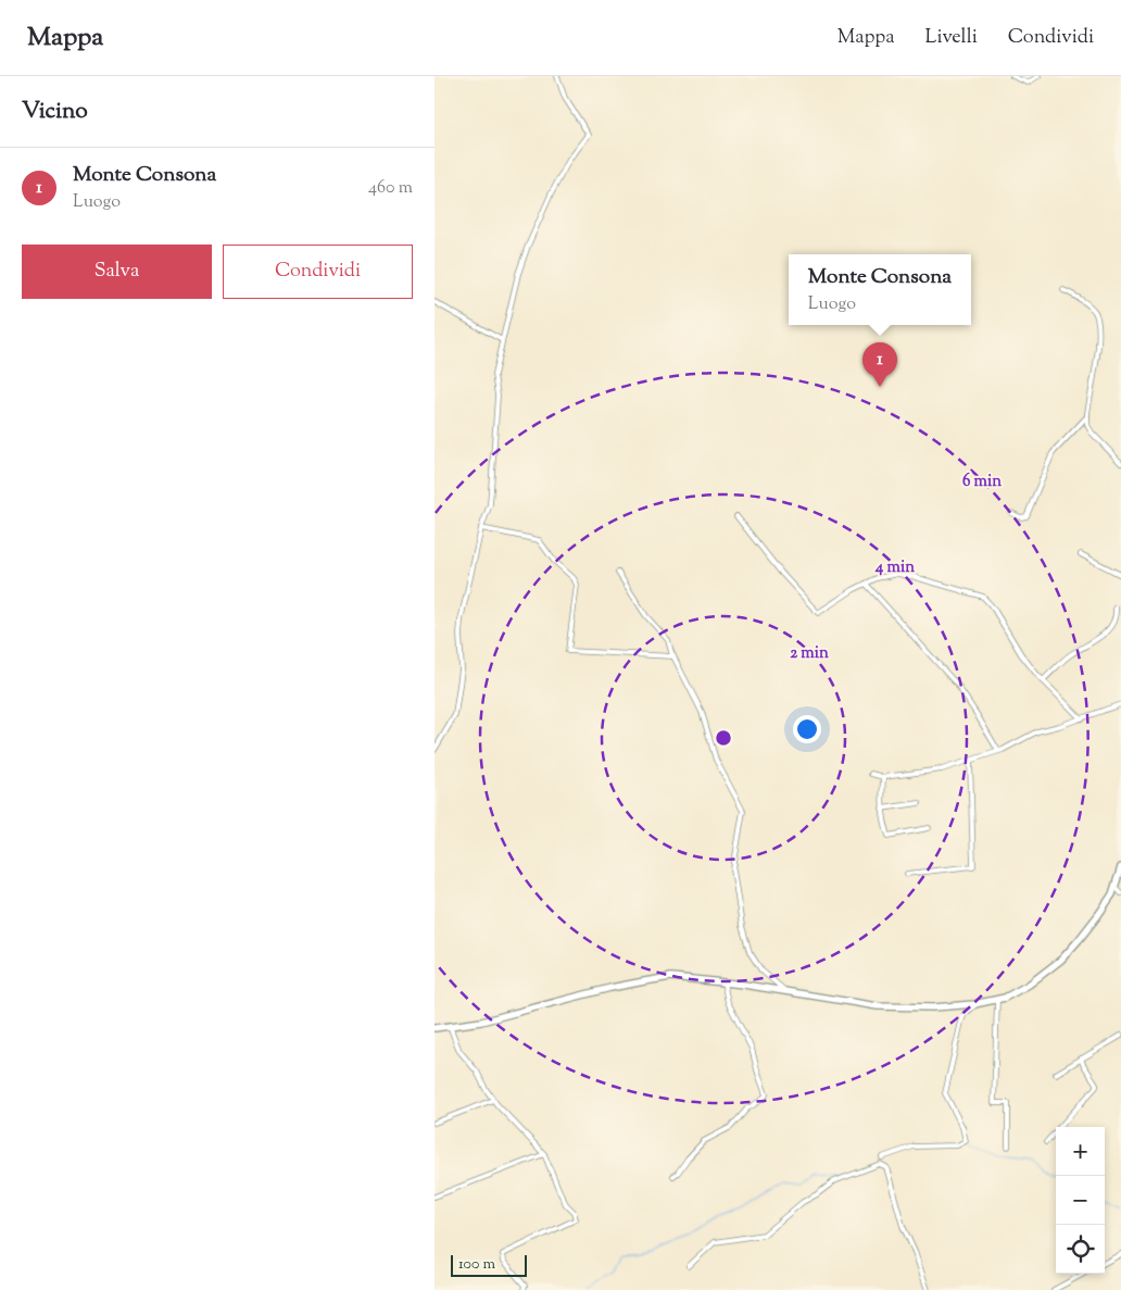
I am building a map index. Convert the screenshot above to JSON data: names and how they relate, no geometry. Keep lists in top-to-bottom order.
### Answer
{
  "scale_bar": "100 m",
  "page": {
    "header": "Mappa",
    "nav": ["Mappa", "Livelli", "Condividi"],
    "heading": "Vicino",
    "list": [
      {
        "mark": "1",
        "name": "Monte Consona",
        "note": "Luogo",
        "value": "460 m"
      }
    ],
    "buttons": ["Salva", "Condividi"],
    "popup": ["Monte Consona", "Luogo"],
    "pins": "1",
    "map_buttons": ["+", "−"],
    "scale": "100 m"
  },
  "rings": ["6 min", "4 min", "2 min"]
}
